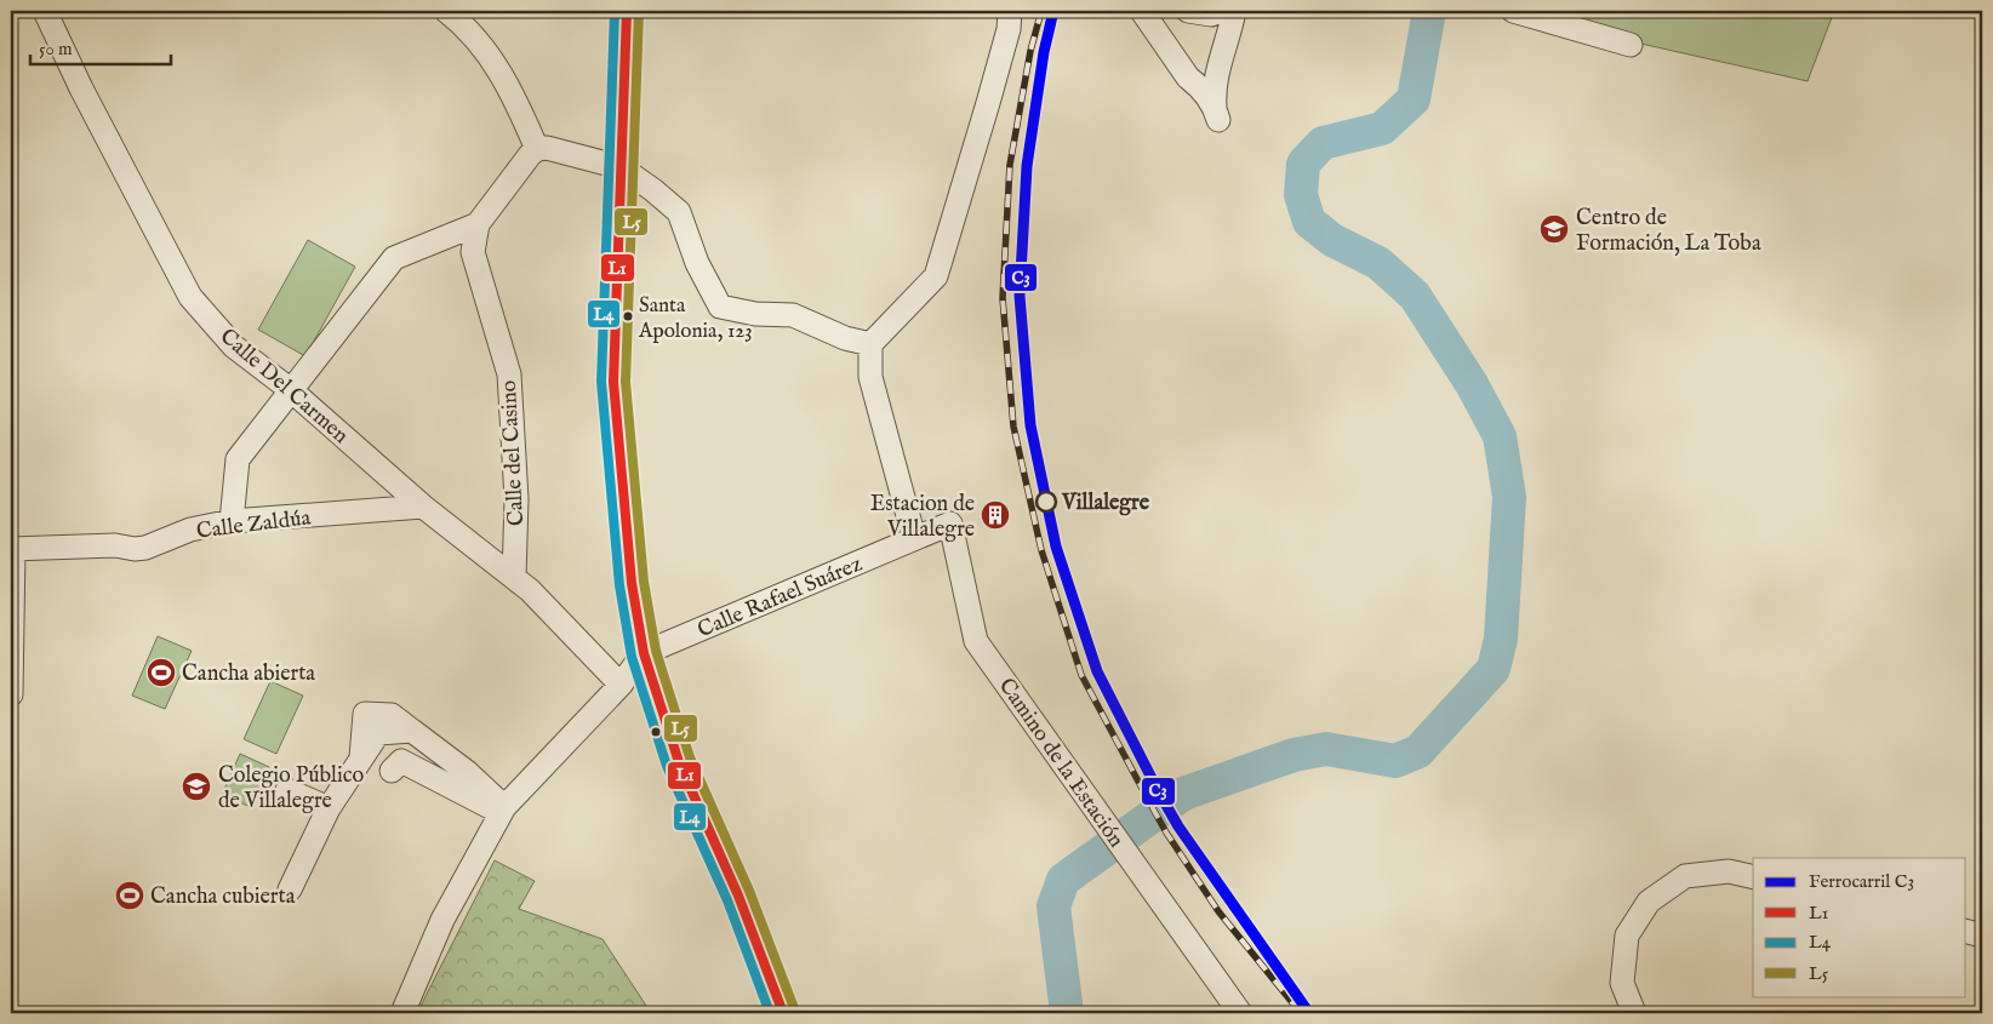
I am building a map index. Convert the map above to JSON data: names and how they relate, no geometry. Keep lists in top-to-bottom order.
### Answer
{
  "streets": {
    "street": [
      "Calle Del Carmen",
      "Calle del Casino",
      "Calle Zaldúa",
      "Calle Rafael Suárez",
      "Camino de la Estación"
    ]
  },
  "crossings": [
    ["Calle Del Carmen", "Calle del Casino"],
    ["Calle Del Carmen", "Calle Zaldúa"],
    ["Calle Rafael Suárez", "Camino de la Estación"]
  ],
  "places": {
    "school or university": ["Centro de Formación, La Toba", "Colegio Público de Villalegre"],
    "other": ["Santa Apolonia, 123", "Villalegre"],
    "building": ["Estacion de Villalegre"],
    "sports": ["Cancha abierta", "Cancha cubierta"]
  },
  "lines": [
    "rail line C3",
    "transit line L1",
    "transit line L4",
    "transit line L5"
  ],
  "legend": [
    "Ferrocarril C3",
    "L1",
    "L4",
    "L5"
  ],
  "scale_bar": "50 m"
}
